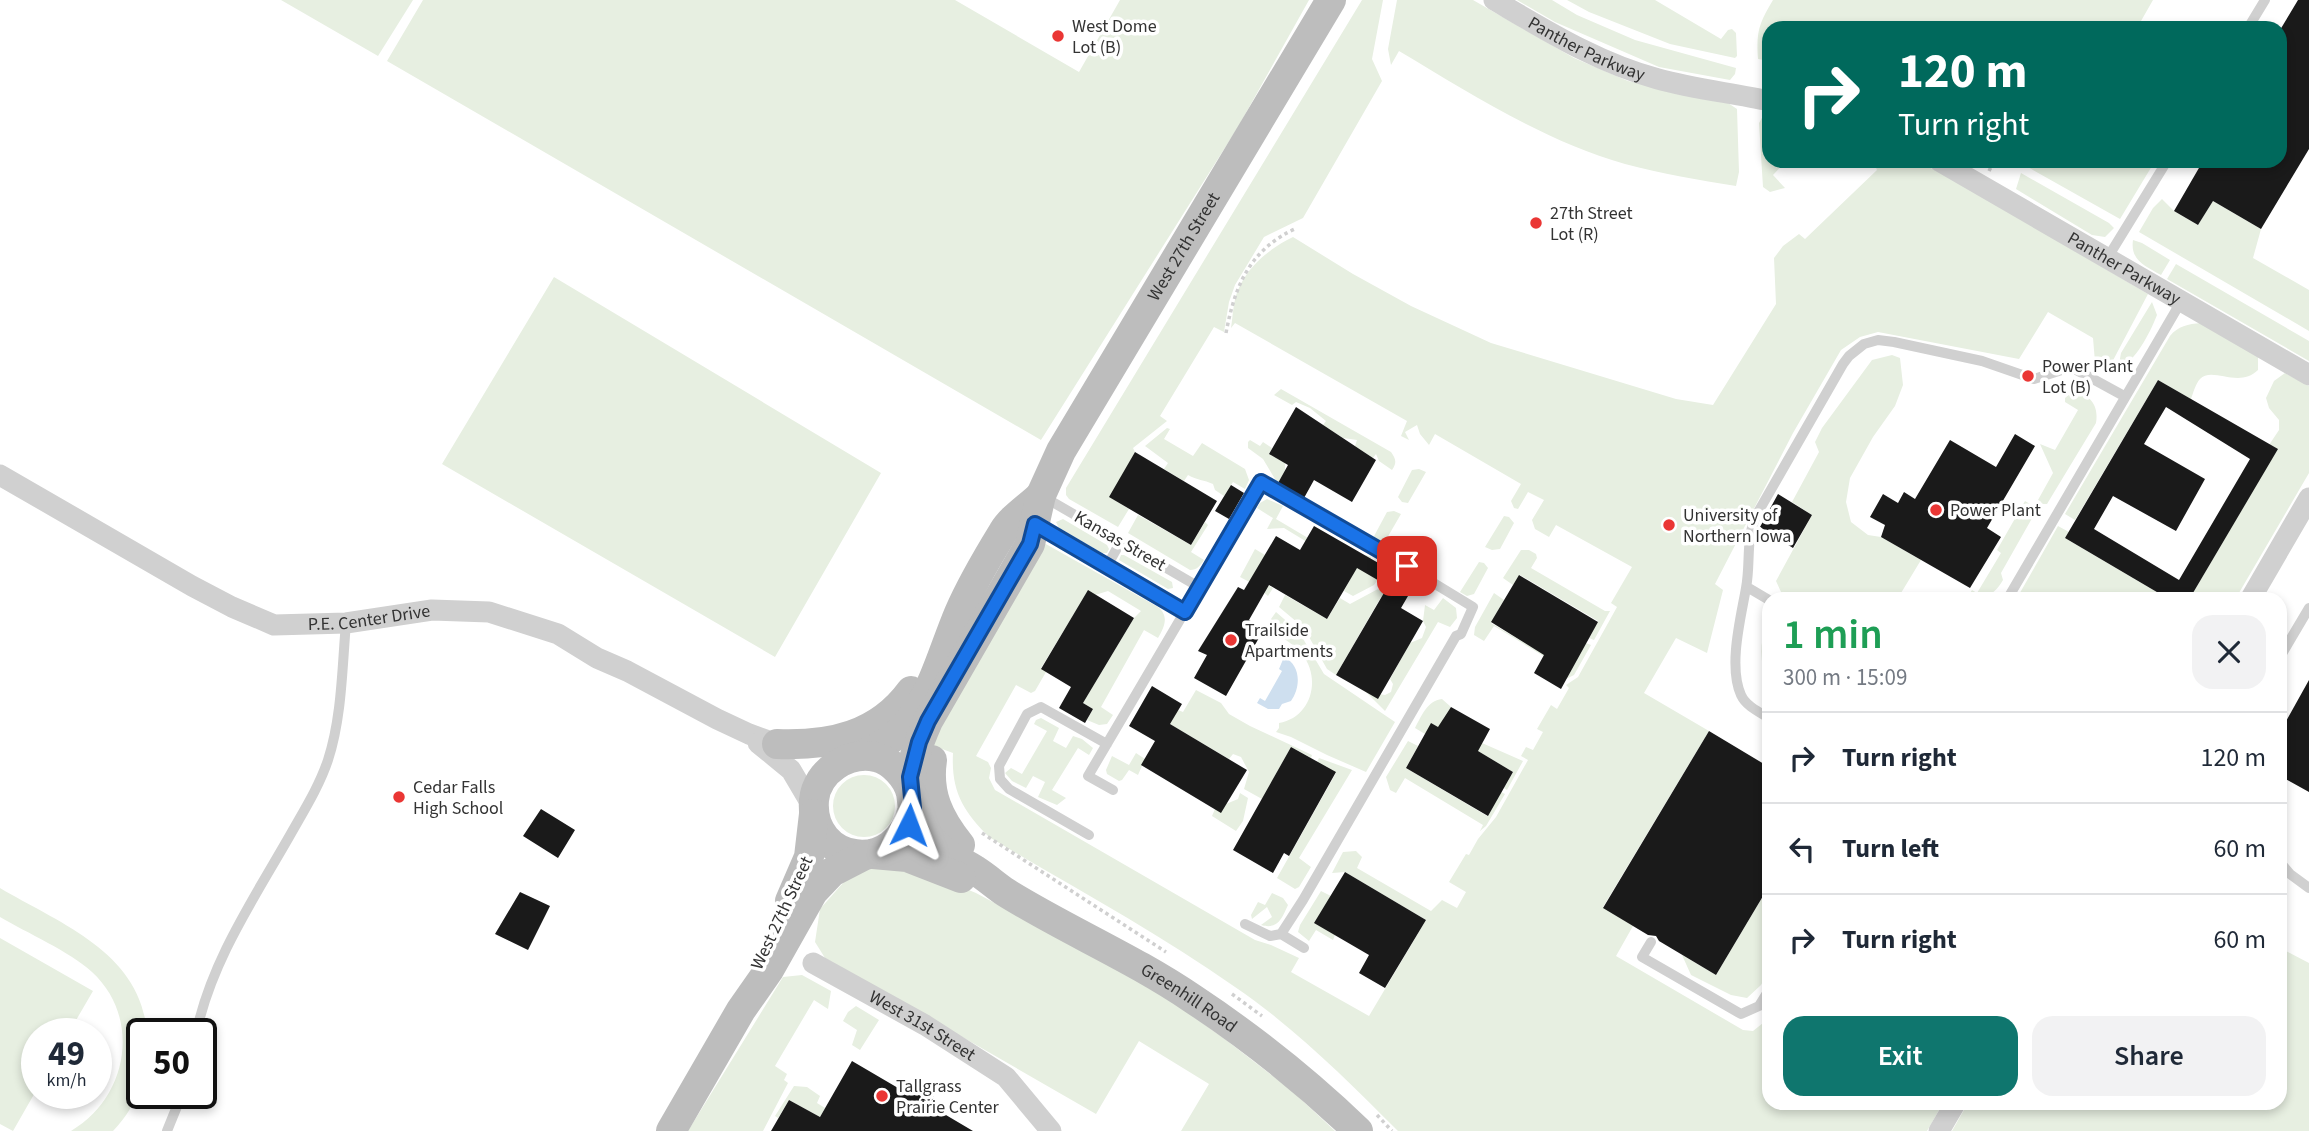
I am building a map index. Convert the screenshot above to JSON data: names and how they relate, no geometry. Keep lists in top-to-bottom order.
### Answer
{
  "streets": {
    "main road": ["West 27th Street", "Greenhill Road"],
    "street": ["Panther Parkway", "P.E. Center Drive", "West 31st Street"],
    "lane": ["Kansas Street"]
  },
  "crossings": [
    ["West 27th Street", "Kansas Street"],
    ["West 27th Street", "P.E. Center Drive"],
    ["West 27th Street", "Greenhill Road"],
    ["P.E. Center Drive", "Greenhill Road"]
  ],
  "places": [
    "West Dome Lot (B)",
    "27th Street Lot (R)",
    "Power Plant Lot (B)",
    "Power Plant",
    "University of Northern Iowa",
    "Trailside Apartments",
    "Cedar Falls High School",
    "Tallgrass Prairie Center"
  ],
  "page": {
    "turn": ["120 m", "Turn right"],
    "heading": ["1 min", "300 m · 15:09"],
    "list": [
      {
        "name": "Turn right",
        "value": "120 m"
      },
      {
        "name": "Turn left",
        "value": "60 m"
      },
      {
        "name": "Turn right",
        "value": "60 m"
      }
    ],
    "buttons": ["Exit", "Share"],
    "speed": "49 km/h",
    "limit": "50"
  }
}
